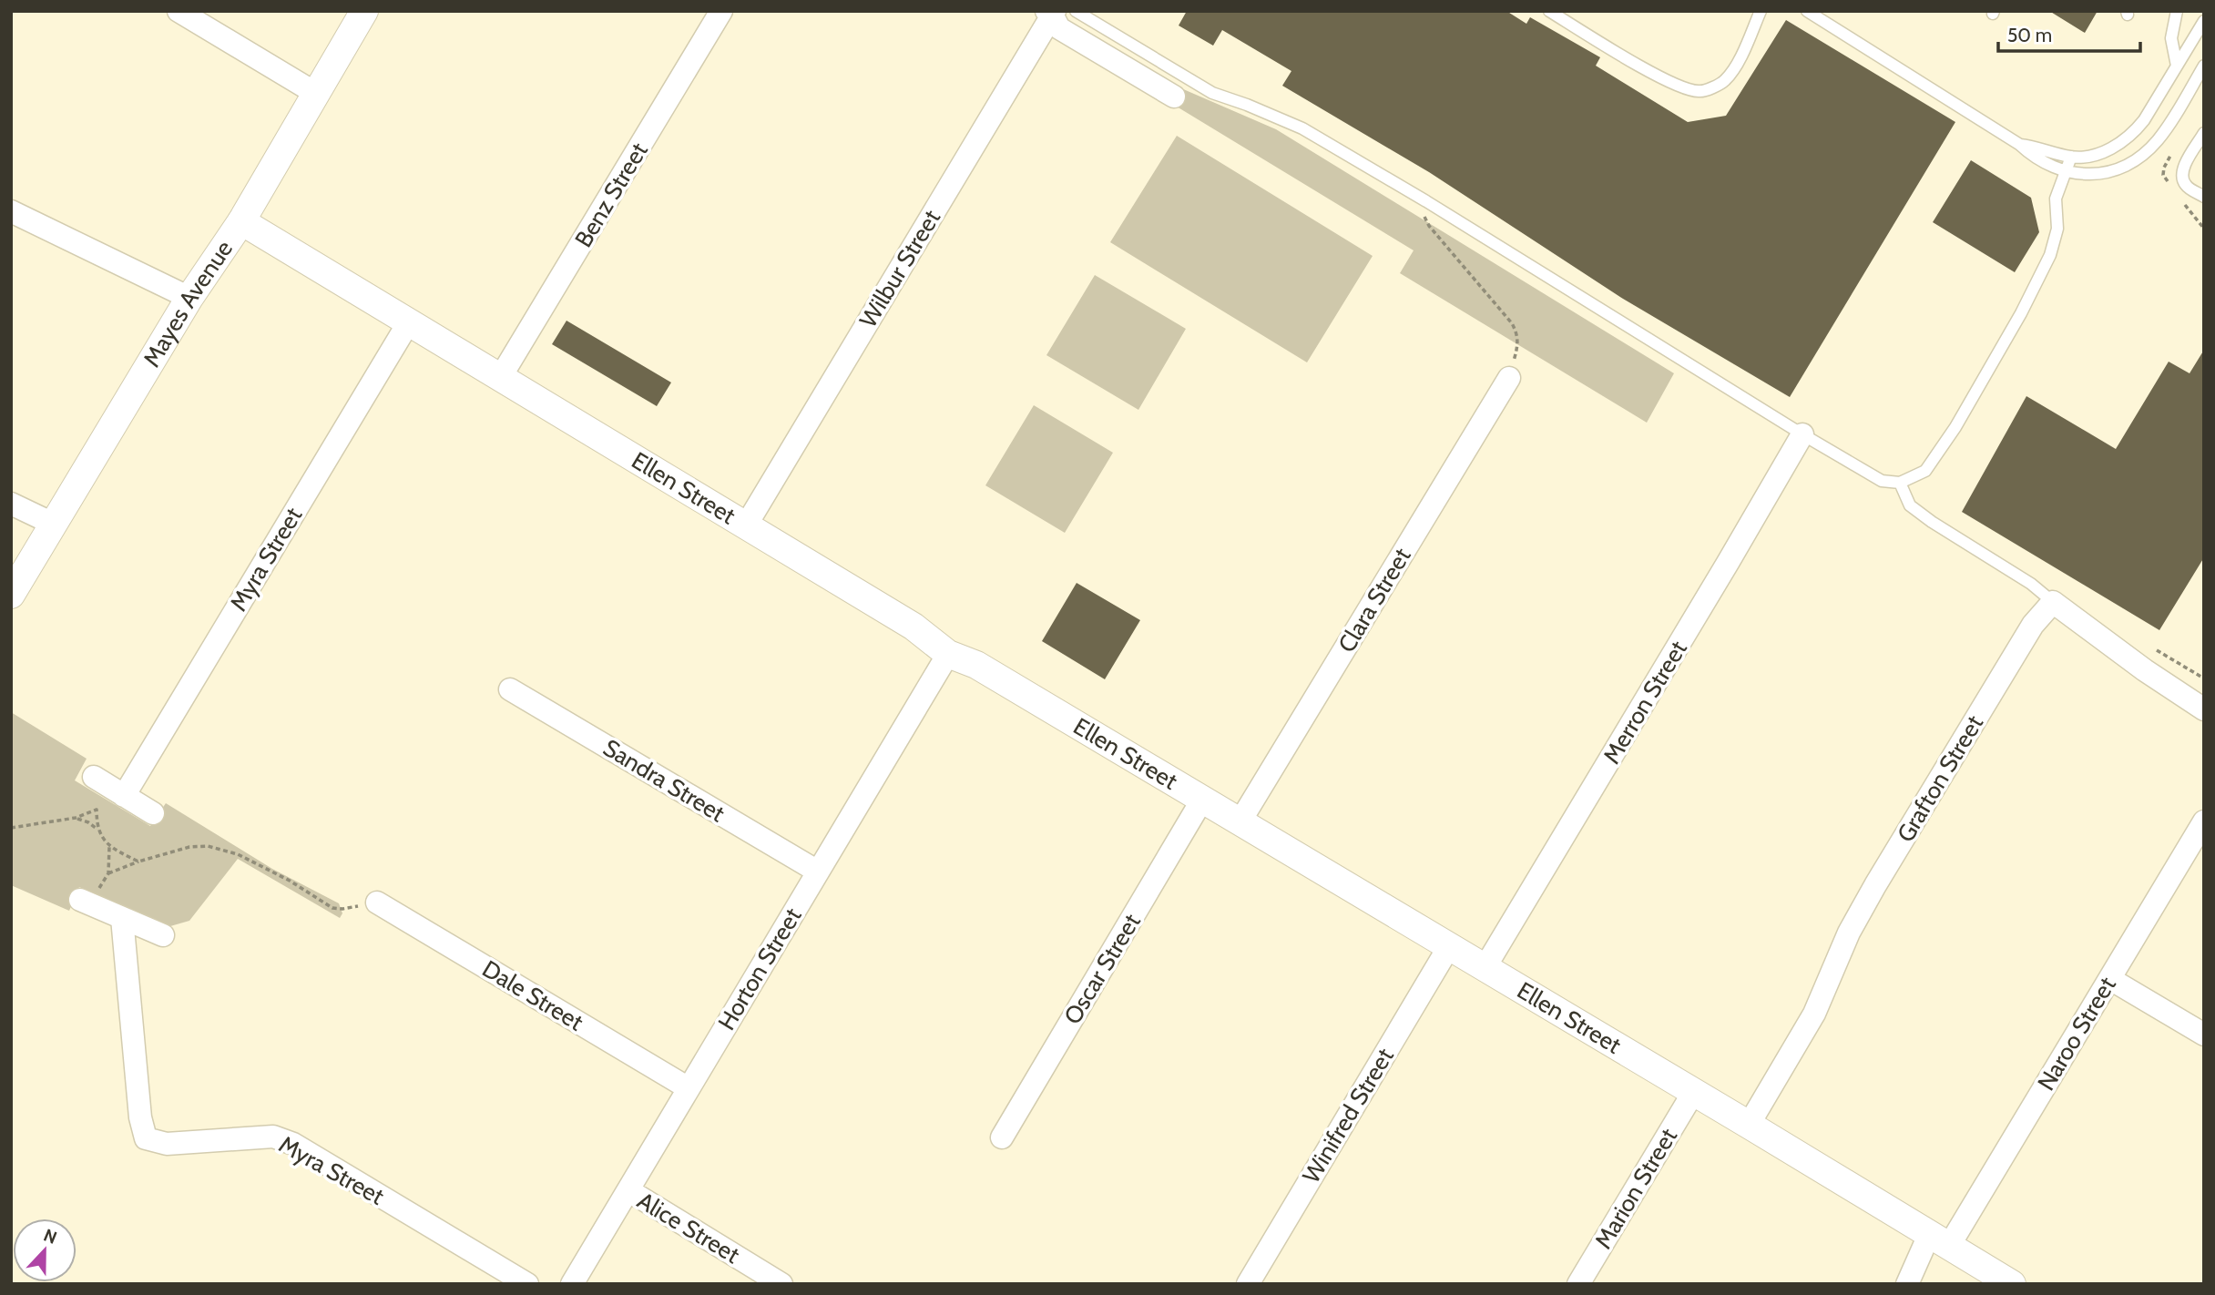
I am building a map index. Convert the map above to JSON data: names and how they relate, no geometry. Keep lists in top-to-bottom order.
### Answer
{
  "streets": {
    "street": [
      "Benz Street",
      "Wilbur Street",
      "Mayes Avenue",
      "Ellen Street",
      "Myra Street",
      "Clara Street",
      "Merron Street",
      "Grafton Street",
      "Sandra Street",
      "Horton Street",
      "Oscar Street",
      "Dale Street",
      "Naroo Street",
      "Winifred Street",
      "Marion Street",
      "Alice Street"
    ]
  },
  "crossings": [
    ["Benz Street", "Ellen Street"],
    ["Wilbur Street", "Ellen Street"],
    ["Mayes Avenue", "Ellen Street"],
    ["Ellen Street", "Myra Street"],
    ["Ellen Street", "Clara Street"],
    ["Ellen Street", "Merron Street"],
    ["Ellen Street", "Grafton Street"],
    ["Ellen Street", "Horton Street"],
    ["Ellen Street", "Oscar Street"],
    ["Ellen Street", "Naroo Street"],
    ["Ellen Street", "Winifred Street"],
    ["Ellen Street", "Marion Street"],
    ["Sandra Street", "Horton Street"],
    ["Horton Street", "Dale Street"],
    ["Horton Street", "Alice Street"]
  ],
  "scale_bar": "50 m",
  "north": "top"
}
